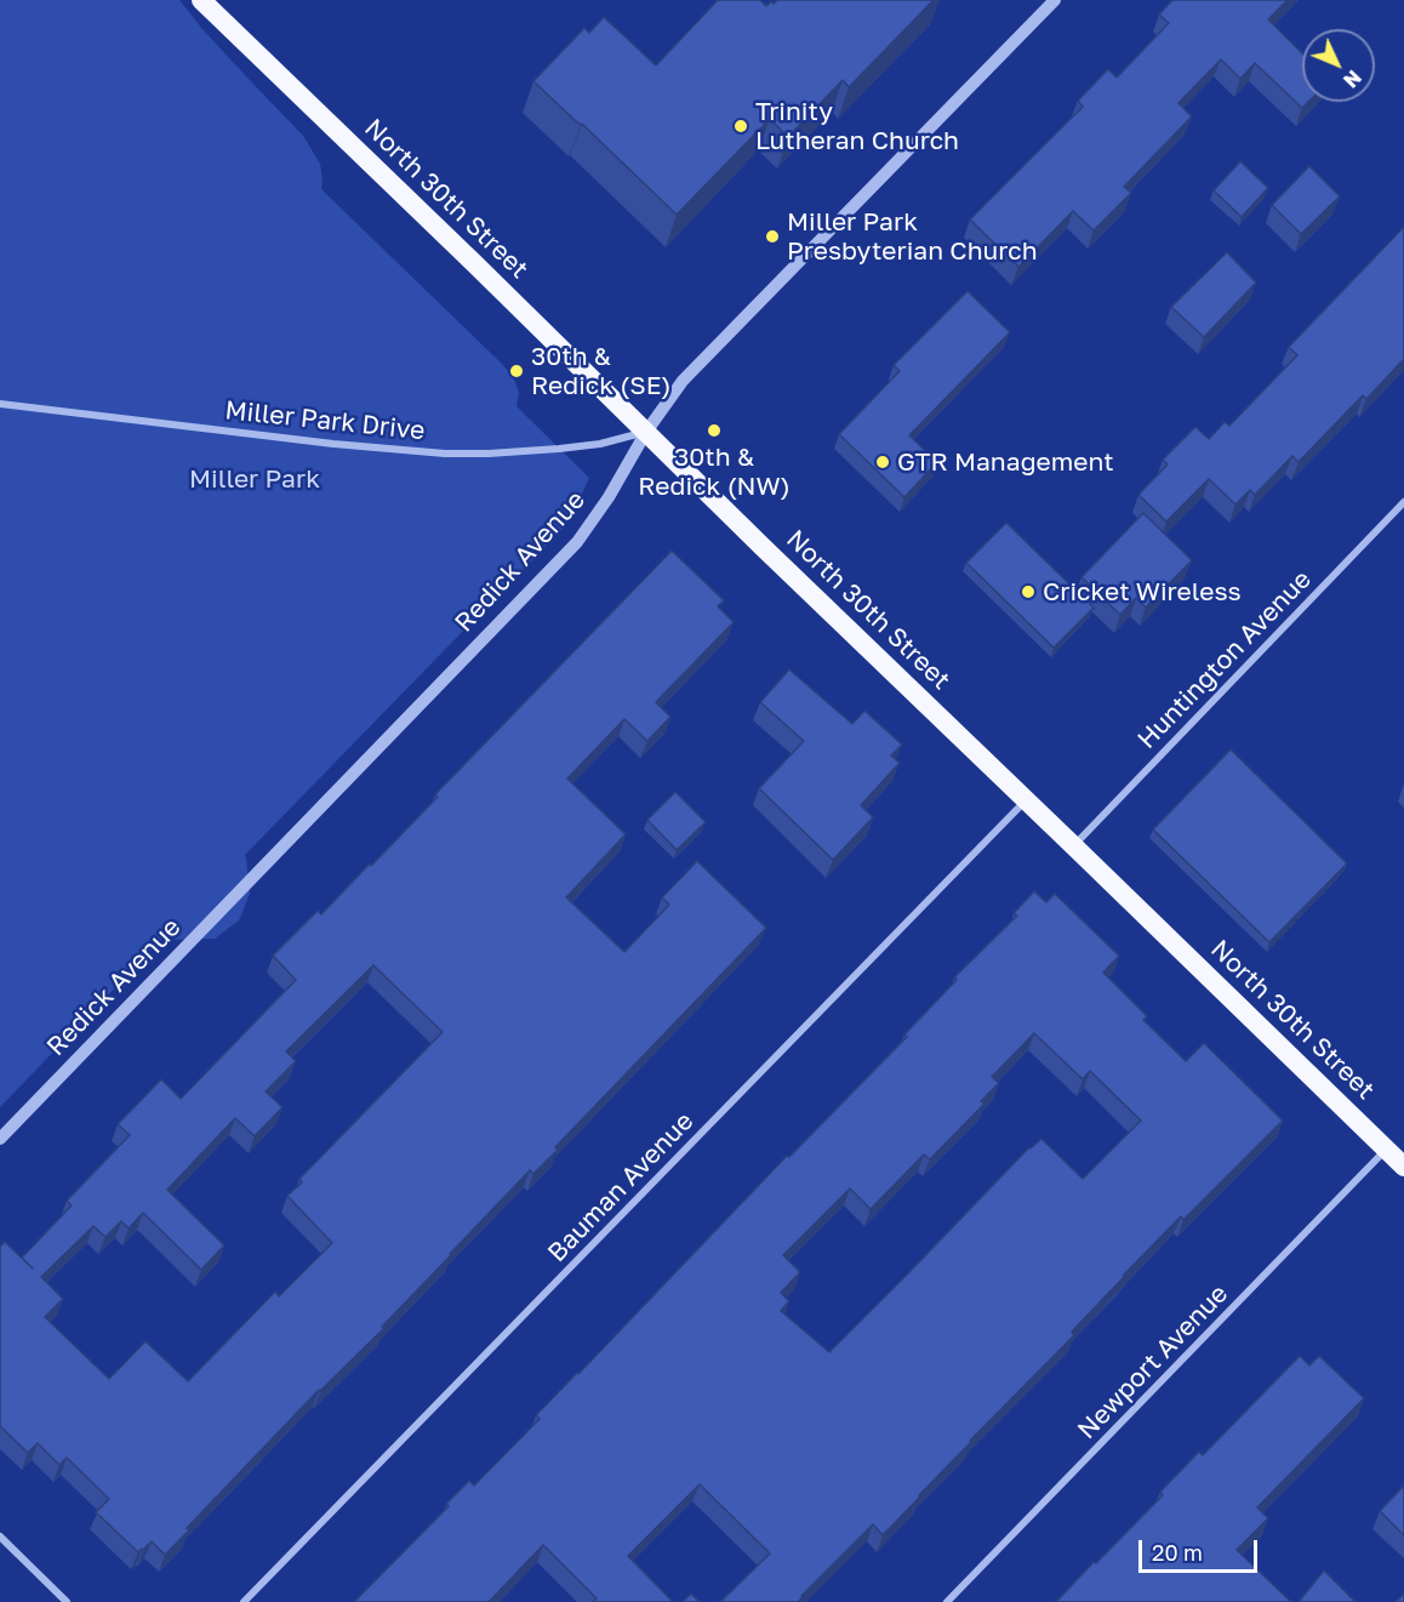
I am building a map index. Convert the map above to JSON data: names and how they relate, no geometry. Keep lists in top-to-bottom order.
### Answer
{
  "streets": {
    "highway": ["North 30th Street"],
    "street": [
      "Miller Park Drive",
      "Redick Avenue",
      "Huntington Avenue",
      "Bauman Avenue",
      "Newport Avenue"
    ]
  },
  "crossings": [
    ["North 30th Street", "Miller Park Drive"],
    ["North 30th Street", "Redick Avenue"],
    ["North 30th Street", "Huntington Avenue"],
    ["North 30th Street", "Bauman Avenue"],
    ["North 30th Street", "Newport Avenue"],
    ["Miller Park Drive", "Redick Avenue"]
  ],
  "parks": ["Miller Park"],
  "places": [
    "Trinity Lutheran Church",
    "Miller Park Presbyterian Church",
    "30th & Redick (SE)",
    "30th & Redick (NW)",
    "GTR Management",
    "Cricket Wireless"
  ],
  "scale_bar": "20 m",
  "north": "bottom right"
}
